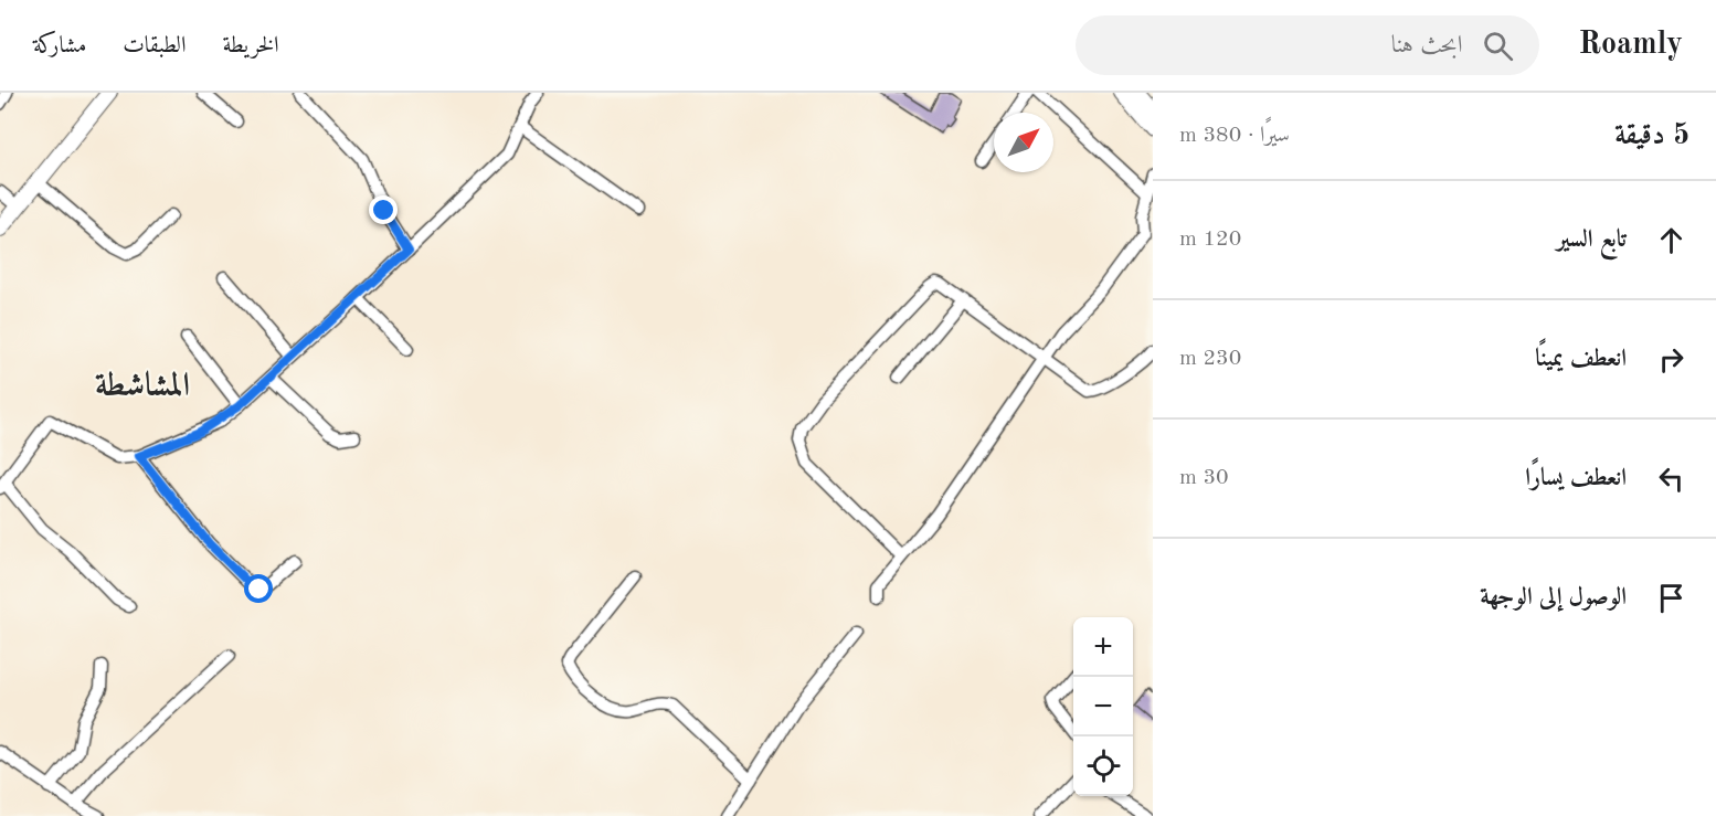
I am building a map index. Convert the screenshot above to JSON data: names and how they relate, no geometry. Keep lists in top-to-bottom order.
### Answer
{
  "districts": ["المشاشطة"],
  "north": "top right",
  "page": {
    "header": "Roamly",
    "search": "ابحث هنا",
    "nav": ["الخريطة", "الطبقات", "مشاركة"],
    "heading": ["5 دقيقة", "سيرًا · 380 m"],
    "list": [
      ["تابع السير", "120 m"],
      ["انعطف يمينًا", "230 m"],
      ["انعطف يسارًا", "30 m"],
      "الوصول إلى الوجهة"
    ],
    "map_buttons": ["+", "−"]
  }
}
